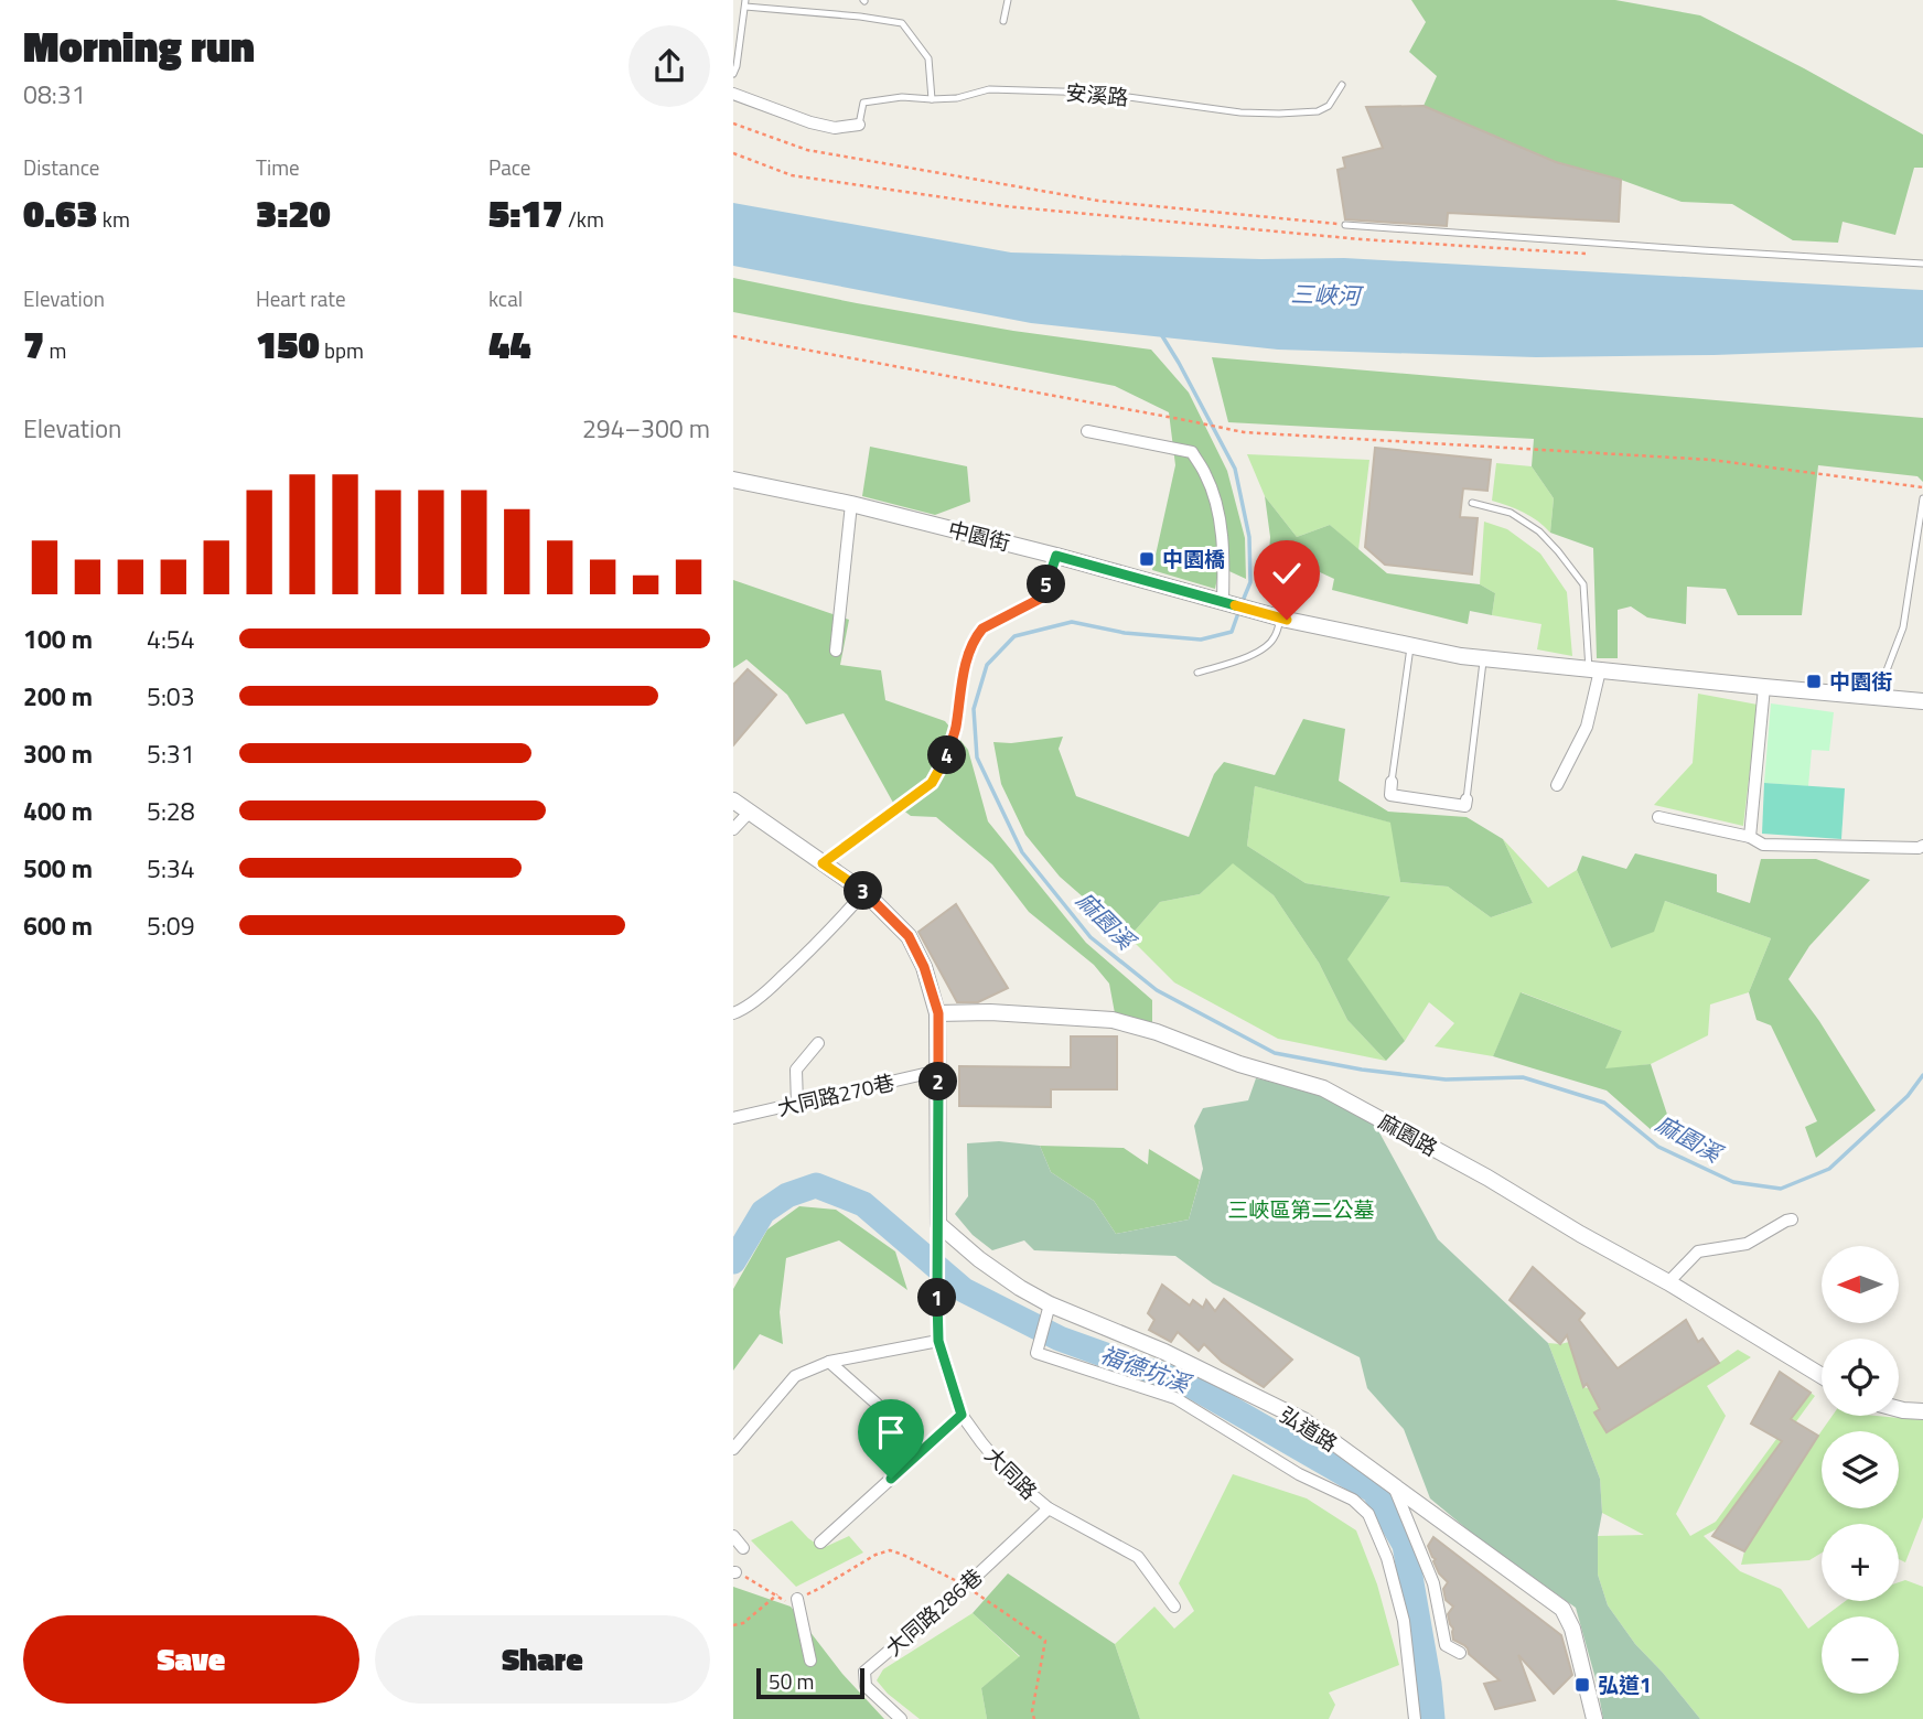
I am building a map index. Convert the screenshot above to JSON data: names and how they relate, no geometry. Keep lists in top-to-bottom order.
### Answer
{
  "streets": {
    "street": [
      "中園街",
      "大同路270巷",
      "麻園路",
      "弘道路",
      "大同路",
      "大同路286巷"
    ],
    "lane": ["安溪路"]
  },
  "crossings": [
    ["弘道路", "大同路"],
    ["大同路", "大同路286巷"]
  ],
  "water": ["三峽河", "麻園溪", "福德坑溪"],
  "parks": ["三峽區第二公墓"],
  "places": {
    "transit": ["中園橋", "中園街", "弘道1"]
  },
  "scale_bar": "50 m",
  "north": "left",
  "page": {
    "heading": ["Morning run", "08:31"],
    "stats": [
      ["Distance", "0.63 km"],
      ["Time", "3:20"],
      ["Pace", "5:17 /km"],
      ["Elevation", "7 m"],
      ["Heart rate", "150 bpm"],
      ["kcal", "44"]
    ],
    "chart": ["Elevation", "294–300 m"],
    "pins": [
      "5",
      "4",
      "3",
      "2",
      "1"
    ],
    "list": [
      {
        "name": "100 m",
        "note": "4:54"
      },
      {
        "name": "200 m",
        "note": "5:03"
      },
      {
        "name": "300 m",
        "note": "5:31"
      },
      {
        "name": "400 m",
        "note": "5:28"
      },
      {
        "name": "500 m",
        "note": "5:34"
      },
      {
        "name": "600 m",
        "note": "5:09"
      }
    ],
    "map_buttons": ["+", "−"],
    "buttons": ["Save", "Share"],
    "scale": "50 m"
  }
}
